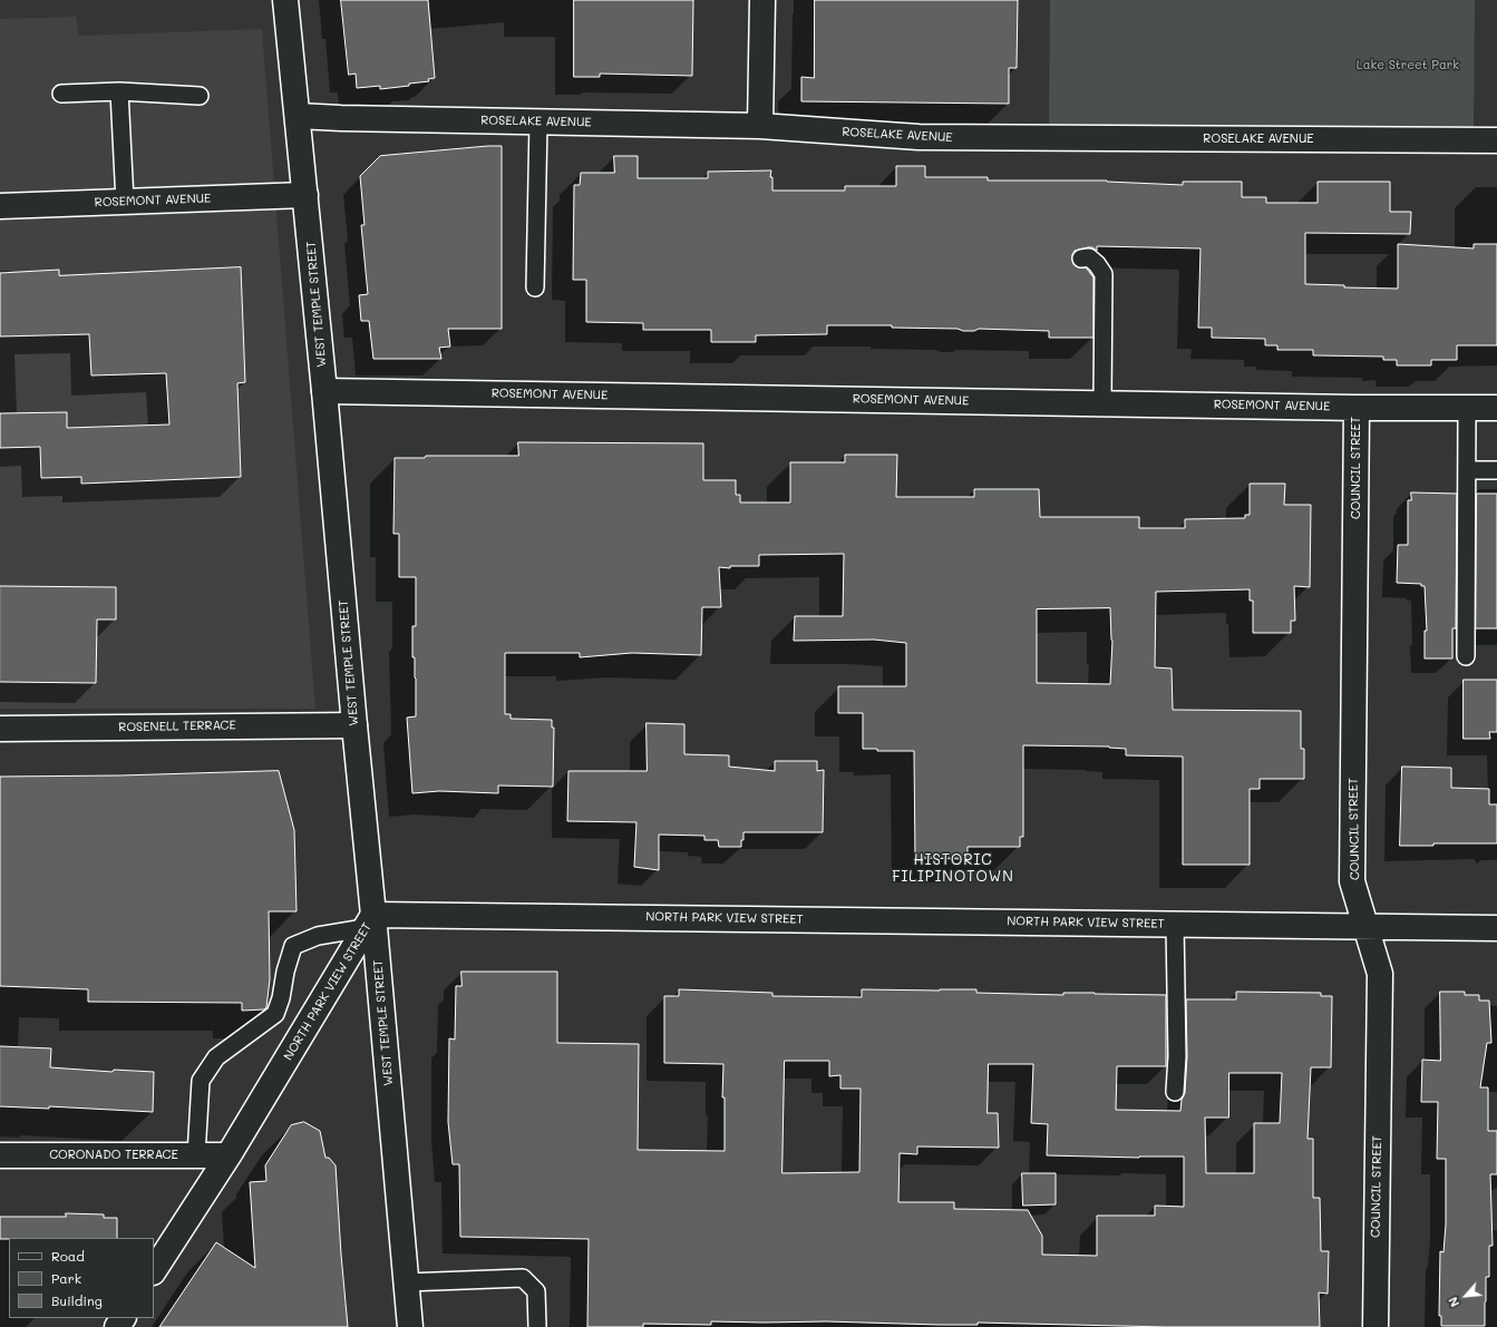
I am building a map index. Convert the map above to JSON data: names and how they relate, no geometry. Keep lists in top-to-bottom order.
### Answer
{
  "streets": {
    "street": [
      "ROSELAKE AVENUE",
      "ROSEMONT AVENUE",
      "WEST TEMPLE STREET",
      "COUNCIL STREET",
      "ROSENELL TERRACE",
      "NORTH PARK VIEW STREET",
      "CORONADO TERRACE"
    ]
  },
  "crossings": [
    ["ROSELAKE AVENUE", "WEST TEMPLE STREET"],
    ["ROSEMONT AVENUE", "WEST TEMPLE STREET"],
    ["ROSEMONT AVENUE", "COUNCIL STREET"],
    ["WEST TEMPLE STREET", "ROSENELL TERRACE"],
    ["WEST TEMPLE STREET", "NORTH PARK VIEW STREET"],
    ["COUNCIL STREET", "NORTH PARK VIEW STREET"],
    ["NORTH PARK VIEW STREET", "CORONADO TERRACE"]
  ],
  "districts": ["HISTORIC FILIPINOTOWN"],
  "parks": ["Lake Street Park"],
  "legend": ["Road", "Park", "Building"],
  "north": "bottom left"
}
